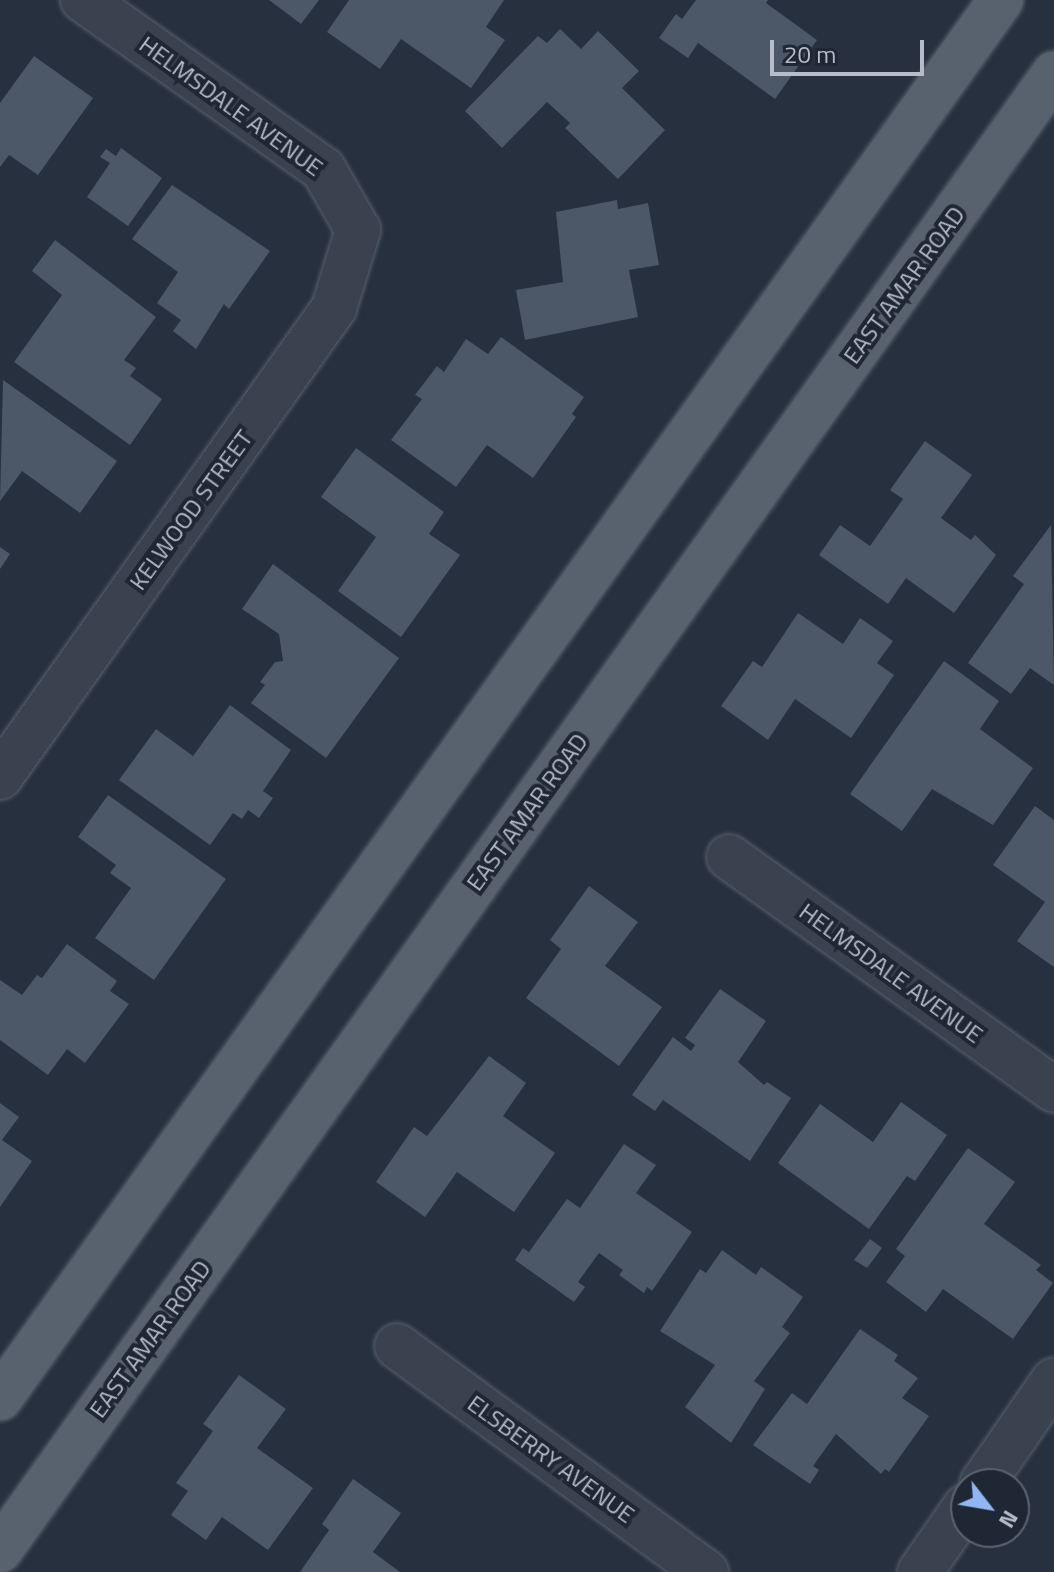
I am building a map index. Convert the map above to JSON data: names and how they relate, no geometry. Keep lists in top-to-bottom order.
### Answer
{
  "streets": {
    "main road": ["EAST AMAR ROAD"],
    "street": ["HELMSDALE AVENUE", "KELWOOD STREET", "ELSBERRY AVENUE"]
  },
  "crossings": [
    ["HELMSDALE AVENUE", "KELWOOD STREET"]
  ],
  "scale_bar": "20 m",
  "north": "bottom right"
}
